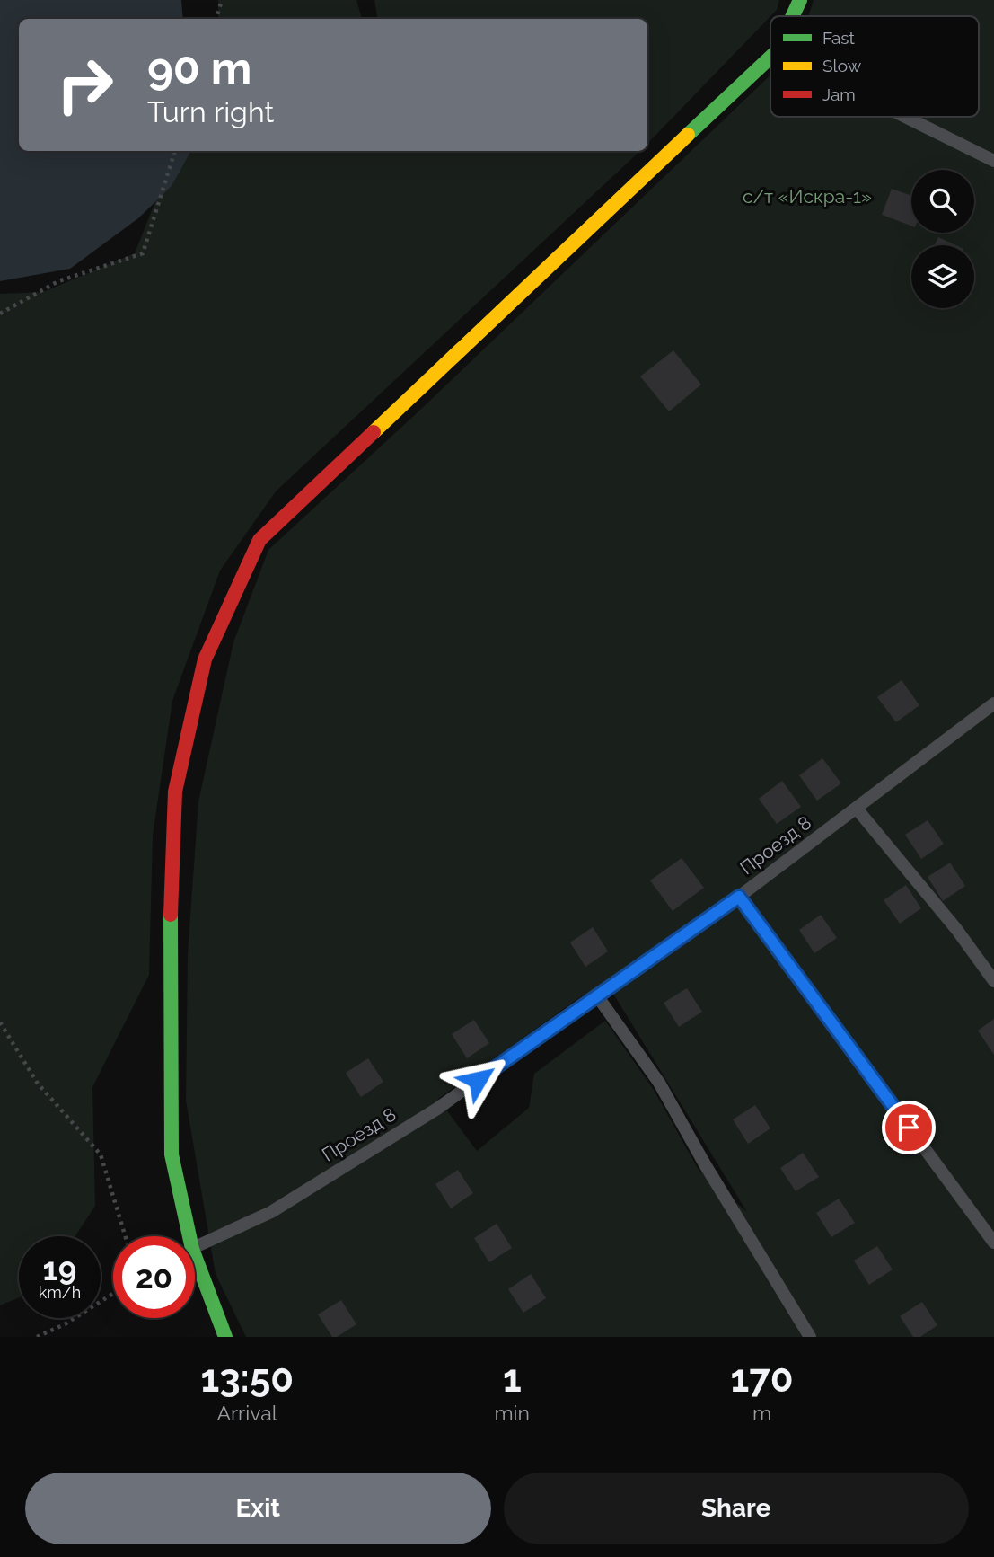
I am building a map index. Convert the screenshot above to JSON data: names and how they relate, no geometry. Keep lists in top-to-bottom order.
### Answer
{
  "streets": {
    "lane": ["Проезд 8"]
  },
  "parks": ["с/т «Искра-1»"],
  "legend": ["Fast", "Slow", "Jam"],
  "page": {
    "turn": ["90 m", "Turn right"],
    "speed": "19 km/h",
    "limit": "20",
    "eta": [
      "13:50",
      "Arrival",
      "1",
      "min",
      "170",
      "m"
    ],
    "buttons": ["Exit", "Share"]
  }
}
